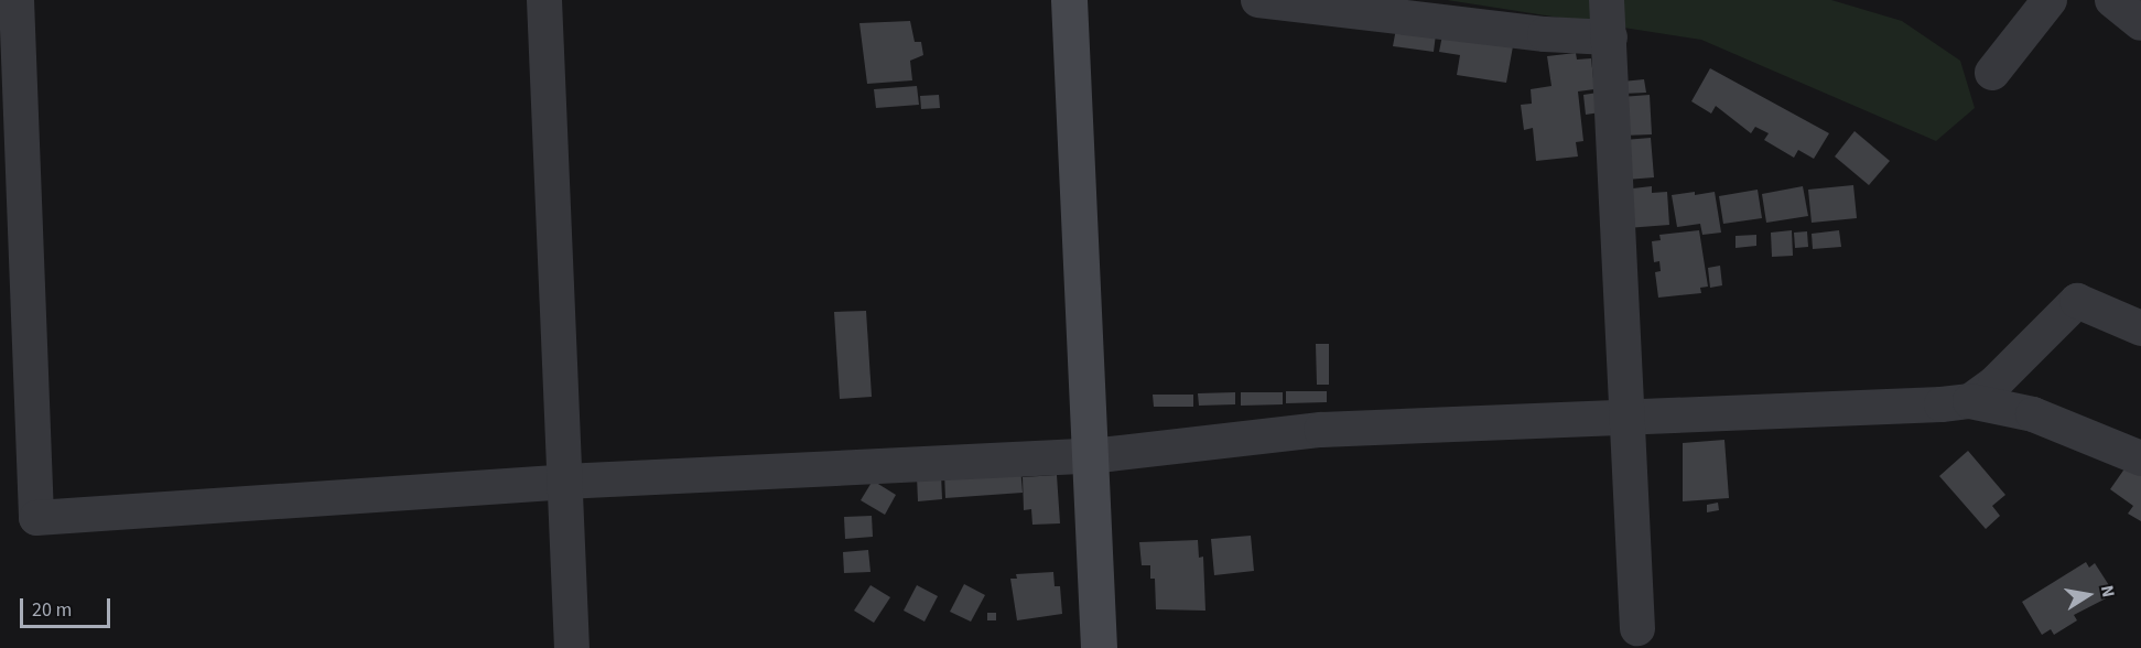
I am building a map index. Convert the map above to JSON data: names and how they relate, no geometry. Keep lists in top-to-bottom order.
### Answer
{
  "scale_bar": "20 m",
  "north": "right"
}
